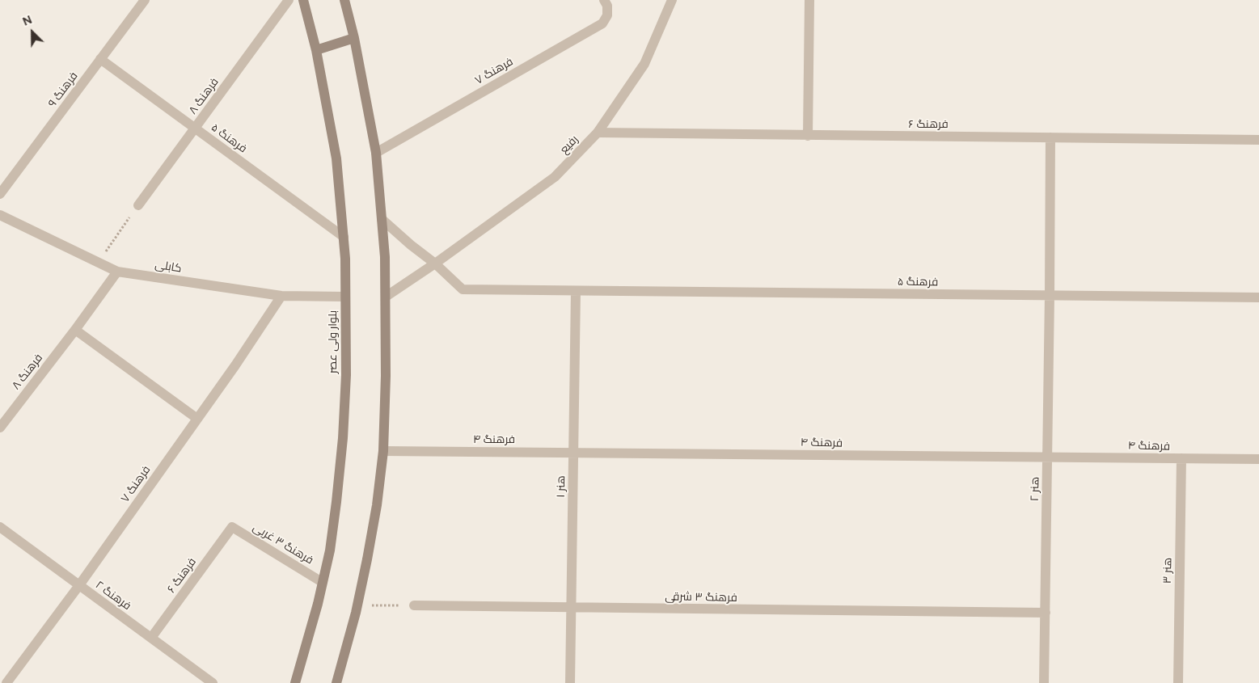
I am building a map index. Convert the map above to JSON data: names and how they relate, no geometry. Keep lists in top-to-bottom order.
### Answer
{
  "streets": {
    "main road": ["بلوار ولی عصر"],
    "street": [
      "فرهنگ ۷",
      "فرهنگ ۹",
      "فرهنگ ۸",
      "فرهنگ ۶",
      "فرهنگ ۵",
      "رفیع",
      "کابلی",
      "فرهنگ ۴",
      "هنر ۱",
      "هنر ۲",
      "فرهنگ ۳ غربی",
      "هنر ۳",
      "فرهنگ ۲",
      "فرهنگ ۳ شرقی"
    ]
  },
  "crossings": [
    ["فرهنگ ۷", "کابلی"],
    ["فرهنگ ۷", "فرهنگ ۲"],
    ["فرهنگ ۹", "فرهنگ ۵"],
    ["فرهنگ ۸", "فرهنگ ۵"],
    ["فرهنگ ۸", "کابلی"],
    ["فرهنگ ۶", "رفیع"],
    ["فرهنگ ۶", "هنر ۲"],
    ["فرهنگ ۶", "فرهنگ ۳ غربی"],
    ["فرهنگ ۶", "فرهنگ ۲"],
    ["فرهنگ ۵", "رفیع"],
    ["فرهنگ ۵", "بلوار ولی عصر"],
    ["فرهنگ ۵", "هنر ۱"],
    ["فرهنگ ۵", "هنر ۲"],
    ["کابلی", "بلوار ولی عصر"],
    ["بلوار ولی عصر", "فرهنگ ۳ غربی"],
    ["فرهنگ ۴", "هنر ۱"],
    ["فرهنگ ۴", "هنر ۲"],
    ["فرهنگ ۴", "هنر ۳"],
    ["هنر ۱", "فرهنگ ۳ شرقی"],
    ["هنر ۲", "فرهنگ ۳ شرقی"]
  ],
  "north": "top left"
}
